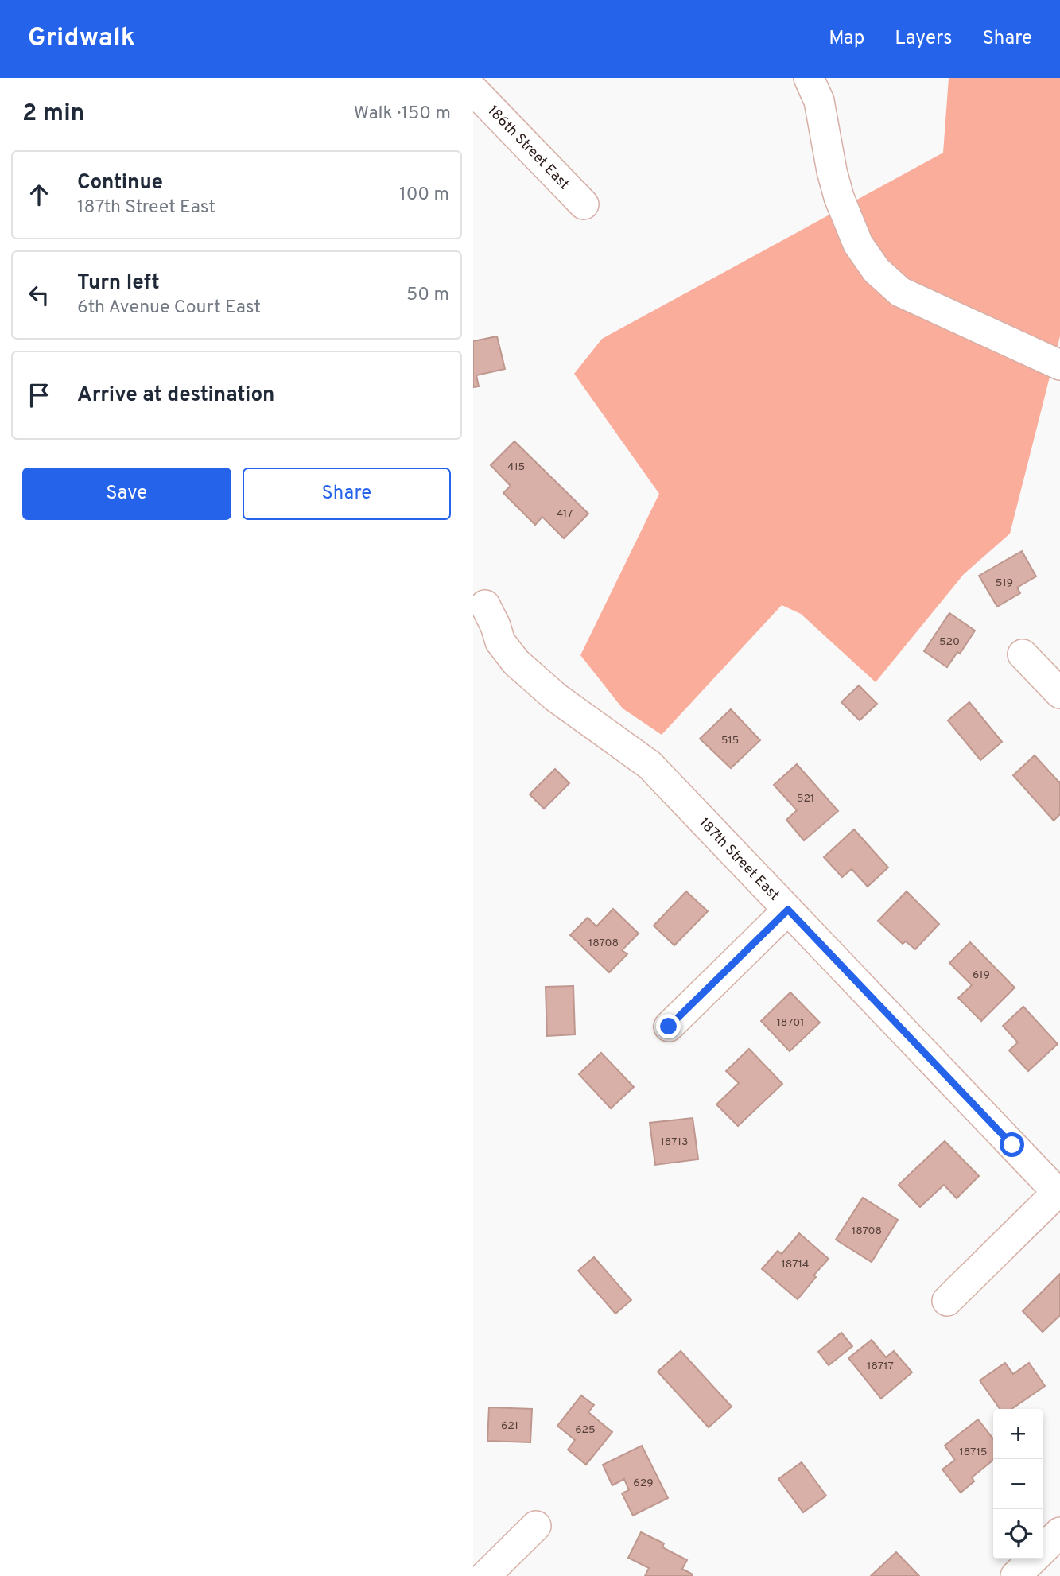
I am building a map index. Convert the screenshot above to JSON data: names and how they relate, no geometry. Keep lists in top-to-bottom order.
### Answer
{
  "streets": {
    "street": ["186th Street East", "187th Street East"]
  },
  "house_numbers": [
    "415",
    "417",
    "519",
    "520",
    "515",
    "521",
    "18708",
    "619",
    "18701",
    "18713",
    "18708",
    "18714",
    "18717",
    "621",
    "625",
    "18715",
    "629"
  ],
  "page": {
    "header": "Gridwalk",
    "nav": ["Map", "Layers", "Share"],
    "heading": ["2 min", "Walk · 150 m"],
    "list": [
      ["Continue", "187th Street East", "100 m"],
      ["Turn left", "6th Avenue Court East", "50 m"],
      "Arrive at destination"
    ],
    "buttons": ["Save", "Share"],
    "map_buttons": ["+", "−"]
  }
}
